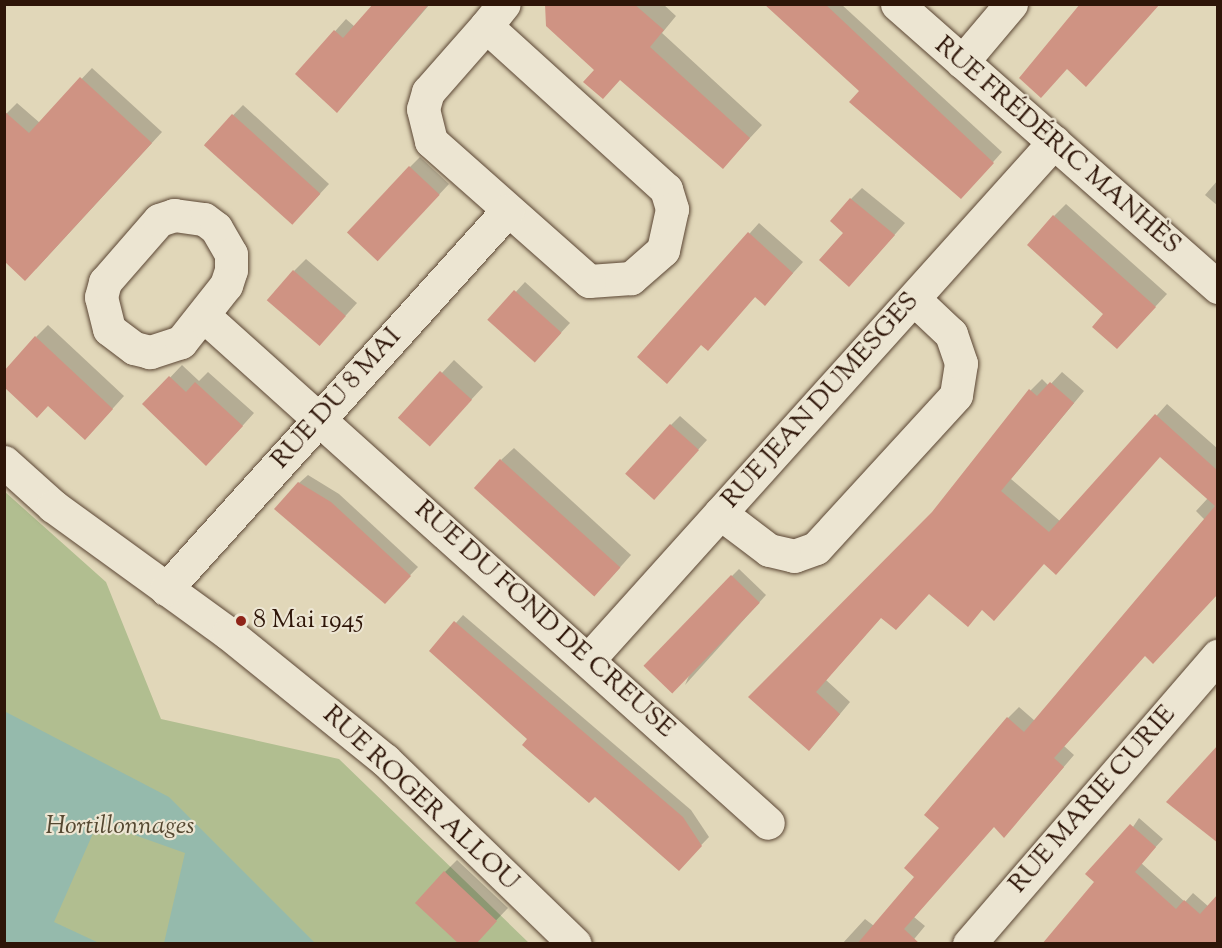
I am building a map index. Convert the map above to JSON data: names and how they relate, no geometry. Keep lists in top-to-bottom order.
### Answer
{
  "streets": {
    "street": [
      "RUE FRÉDÉRIC MANHÈS",
      "RUE DU 8 MAI",
      "RUE JEAN DUMESGES",
      "RUE DU FOND DE CREUSE",
      "RUE ROGER ALLOU",
      "RUE MARIE CURIE"
    ]
  },
  "crossings": [
    ["RUE FRÉDÉRIC MANHÈS", "RUE JEAN DUMESGES"],
    ["RUE DU 8 MAI", "RUE DU FOND DE CREUSE"],
    ["RUE DU 8 MAI", "RUE ROGER ALLOU"],
    ["RUE JEAN DUMESGES", "RUE DU FOND DE CREUSE"]
  ],
  "parks": ["Hortillonnages"],
  "places": ["8 Mai 1945"]
}
